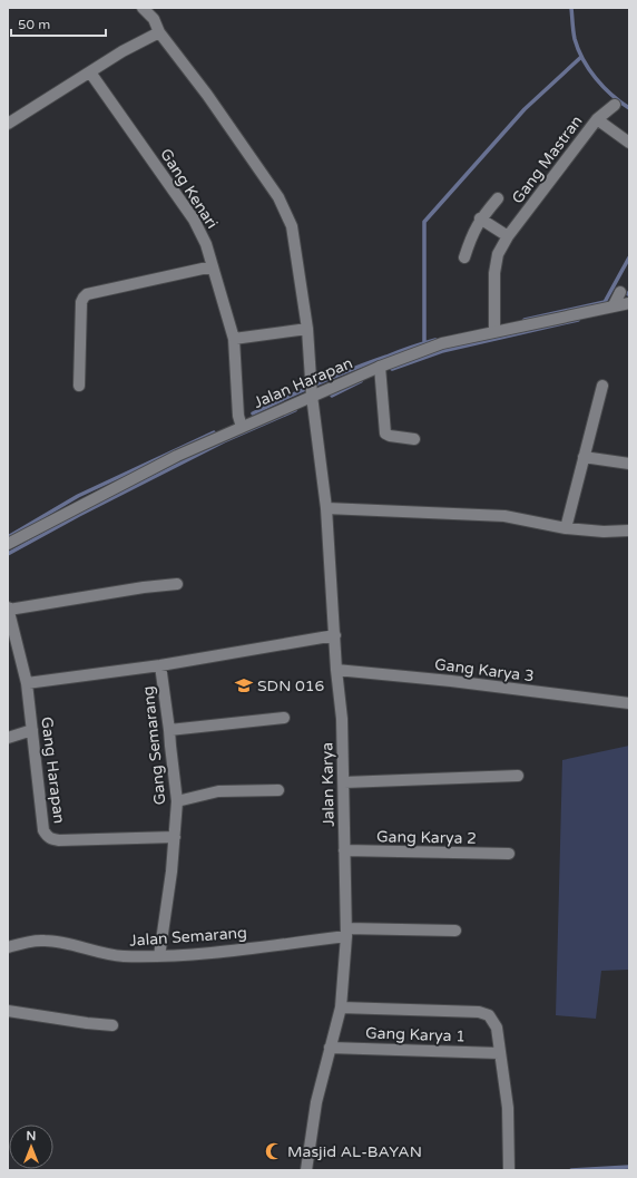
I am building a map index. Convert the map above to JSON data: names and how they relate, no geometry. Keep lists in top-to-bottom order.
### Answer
{
  "streets": {
    "street": [
      "Gang Mastran",
      "Gang Kenari",
      "Jalan Harapan",
      "Gang Karya 3",
      "Gang Semarang",
      "Gang Harapan",
      "Jalan Karya",
      "Gang Karya 2",
      "Jalan Semarang",
      "Gang Karya 1"
    ]
  },
  "crossings": [
    ["Gang Mastran", "Jalan Harapan"],
    ["Gang Kenari", "Jalan Harapan"],
    ["Jalan Harapan", "Jalan Karya"],
    ["Gang Karya 3", "Jalan Karya"],
    ["Gang Semarang", "Gang Harapan"],
    ["Gang Semarang", "Jalan Karya"],
    ["Gang Semarang", "Jalan Semarang"],
    ["Jalan Karya", "Gang Karya 2"],
    ["Jalan Karya", "Jalan Semarang"],
    ["Jalan Karya", "Gang Karya 1"]
  ],
  "places": {
    "school or university": ["SDN 016"],
    "mosque": ["Masjid AL-BAYAN"]
  },
  "scale_bar": "50 m",
  "north": "top"
}
